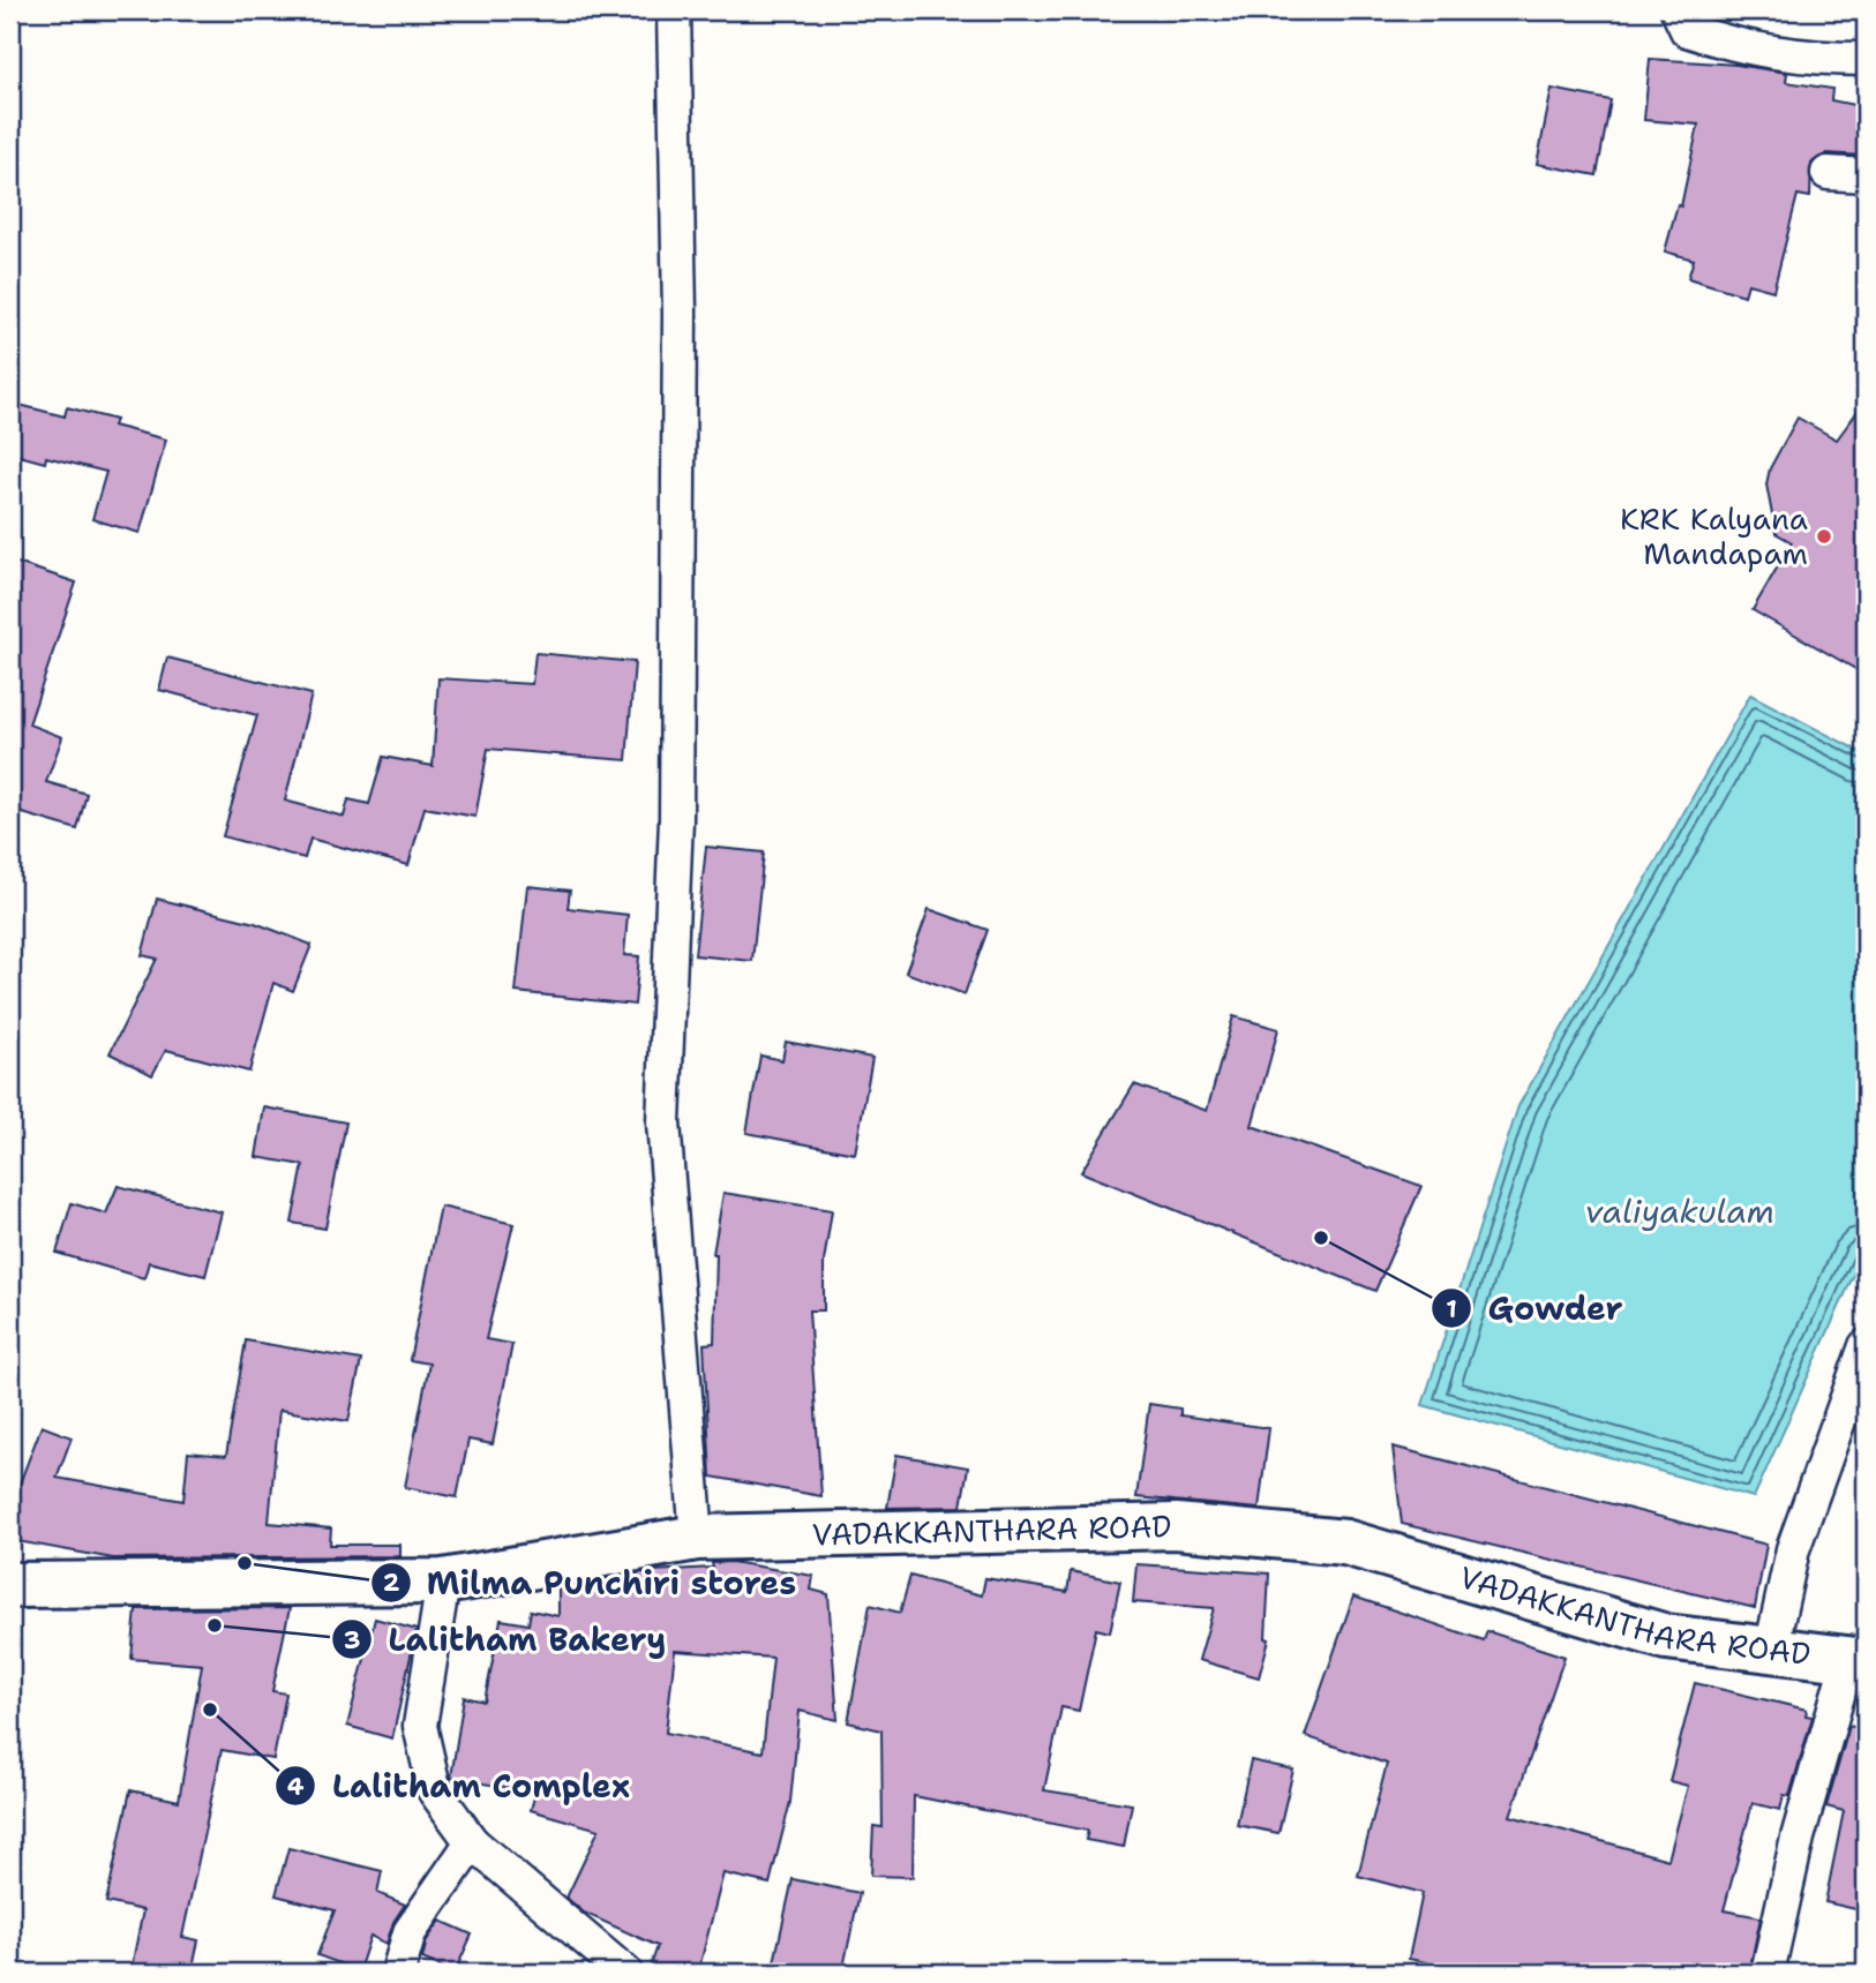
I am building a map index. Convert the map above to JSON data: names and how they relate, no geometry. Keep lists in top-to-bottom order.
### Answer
{
  "streets": {
    "street": ["VADAKKANTHARA ROAD"]
  },
  "water": ["valiyakulam"],
  "places": [
    "KRK Kalyana Mandapam",
    "Gowder",
    "Milma Punchiri stores",
    "Lalitham Bakery",
    "Lalitham Complex"
  ]
}
